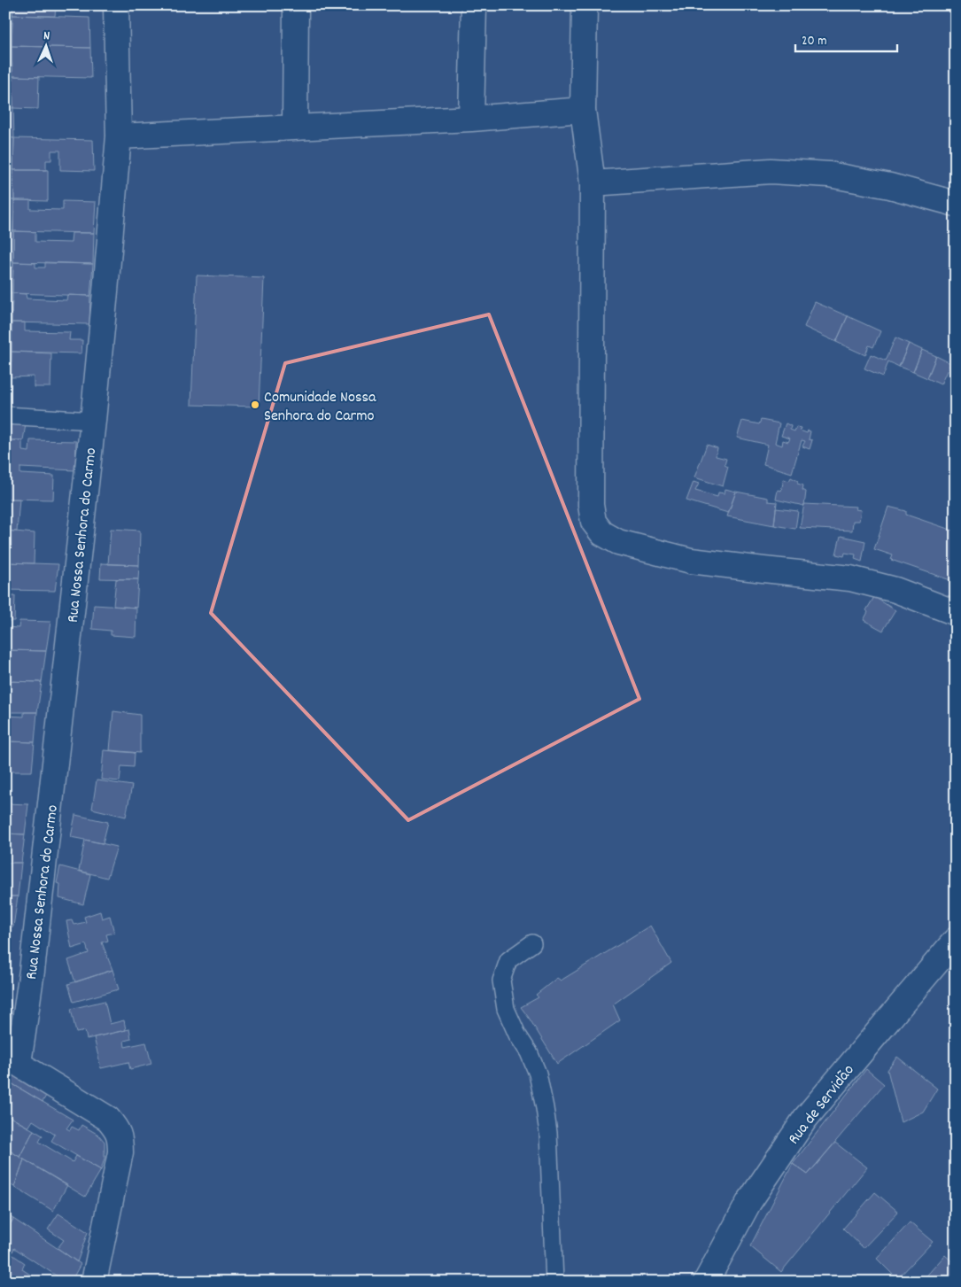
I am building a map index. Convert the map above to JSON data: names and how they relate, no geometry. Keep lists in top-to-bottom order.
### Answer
{
  "streets": {
    "street": ["Rua Nossa Senhora do Carmo", "Rua de Servidão"]
  },
  "places": ["Comunidade Nossa Senhora do Carmo"],
  "scale_bar": "20 m",
  "north": "top"
}
